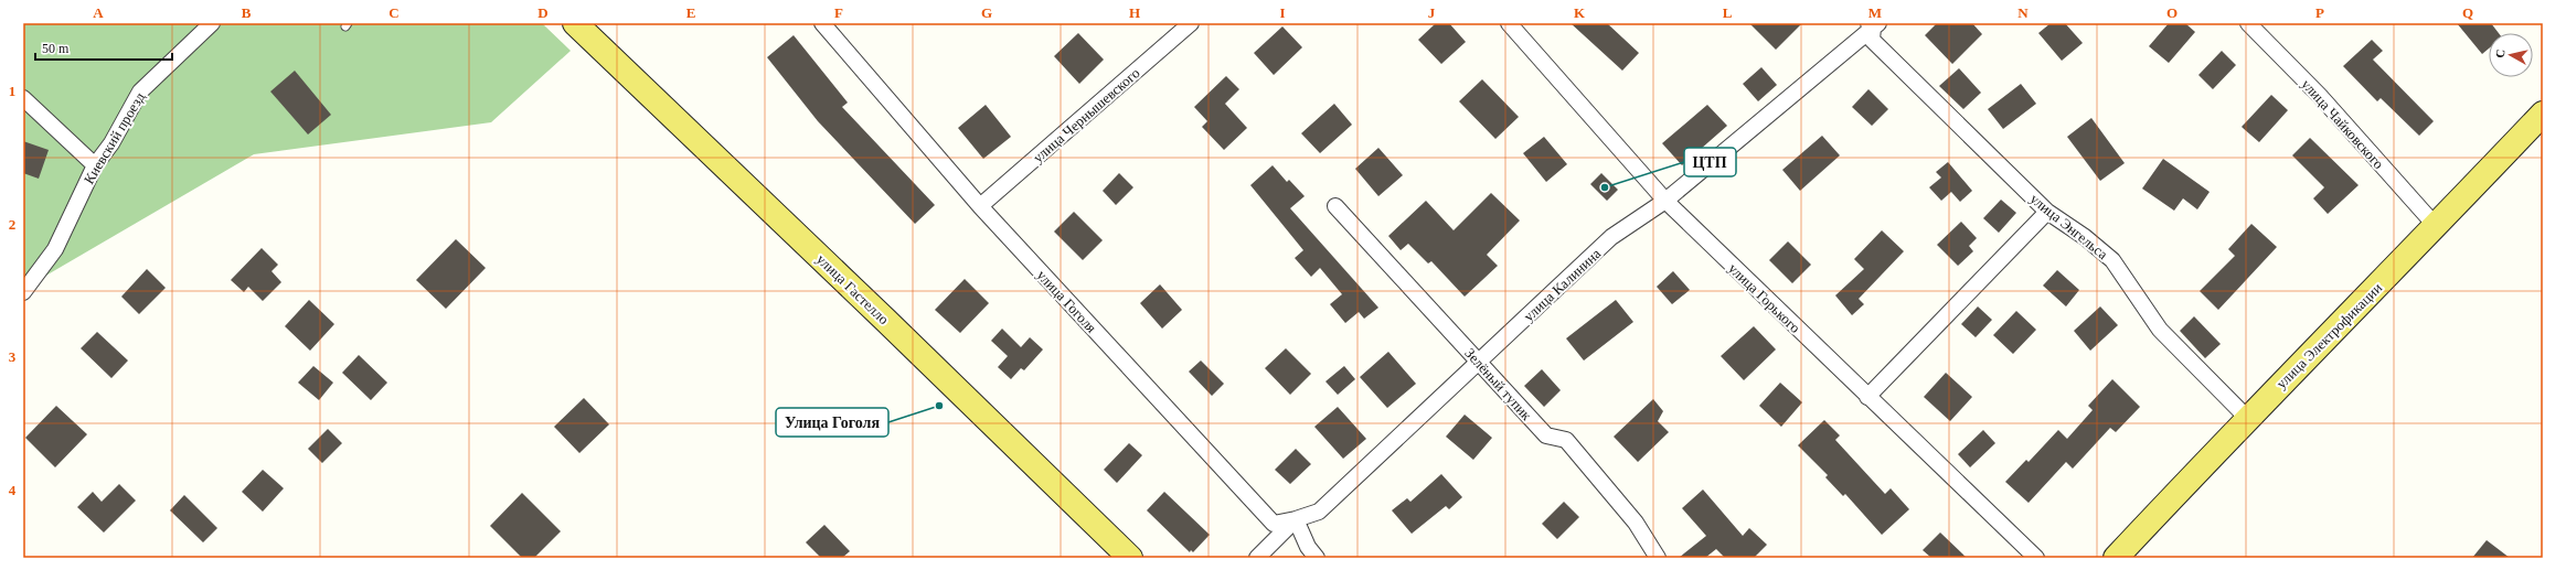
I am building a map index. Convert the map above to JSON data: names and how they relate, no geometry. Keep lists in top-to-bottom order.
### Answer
{
  "streets": {
    "main road": ["улица Гастелло", "улица Электрофикации"],
    "street": [
      "улица Чернышевского",
      "улица Чайковского",
      "Киевский проезд",
      "улица Энгельса",
      "улица Калинина",
      "улица Горького",
      "улица Гоголя",
      "Зелёный тупик"
    ]
  },
  "crossings": [
    ["улица Чернышевского", "улица Гоголя"],
    ["улица Чайковского", "улица Электрофикации"],
    ["улица Энгельса", "улица Калинина"],
    ["улица Энгельса", "улица Электрофикации"],
    ["улица Калинина", "улица Горького"],
    ["улица Калинина", "улица Гоголя"],
    ["улица Калинина", "Зелёный тупик"]
  ],
  "places": ["ЦТП", "Улица Гоголя"],
  "scale_bar": "50 m",
  "north": "left",
  "grid": {
    "columns": [
      "A",
      "B",
      "C",
      "D",
      "E",
      "F",
      "G",
      "H",
      "I",
      "J",
      "K",
      "L",
      "M",
      "N",
      "O",
      "P",
      "Q"
    ],
    "rows": [
      "1",
      "2",
      "3",
      "4"
    ]
  }
}
